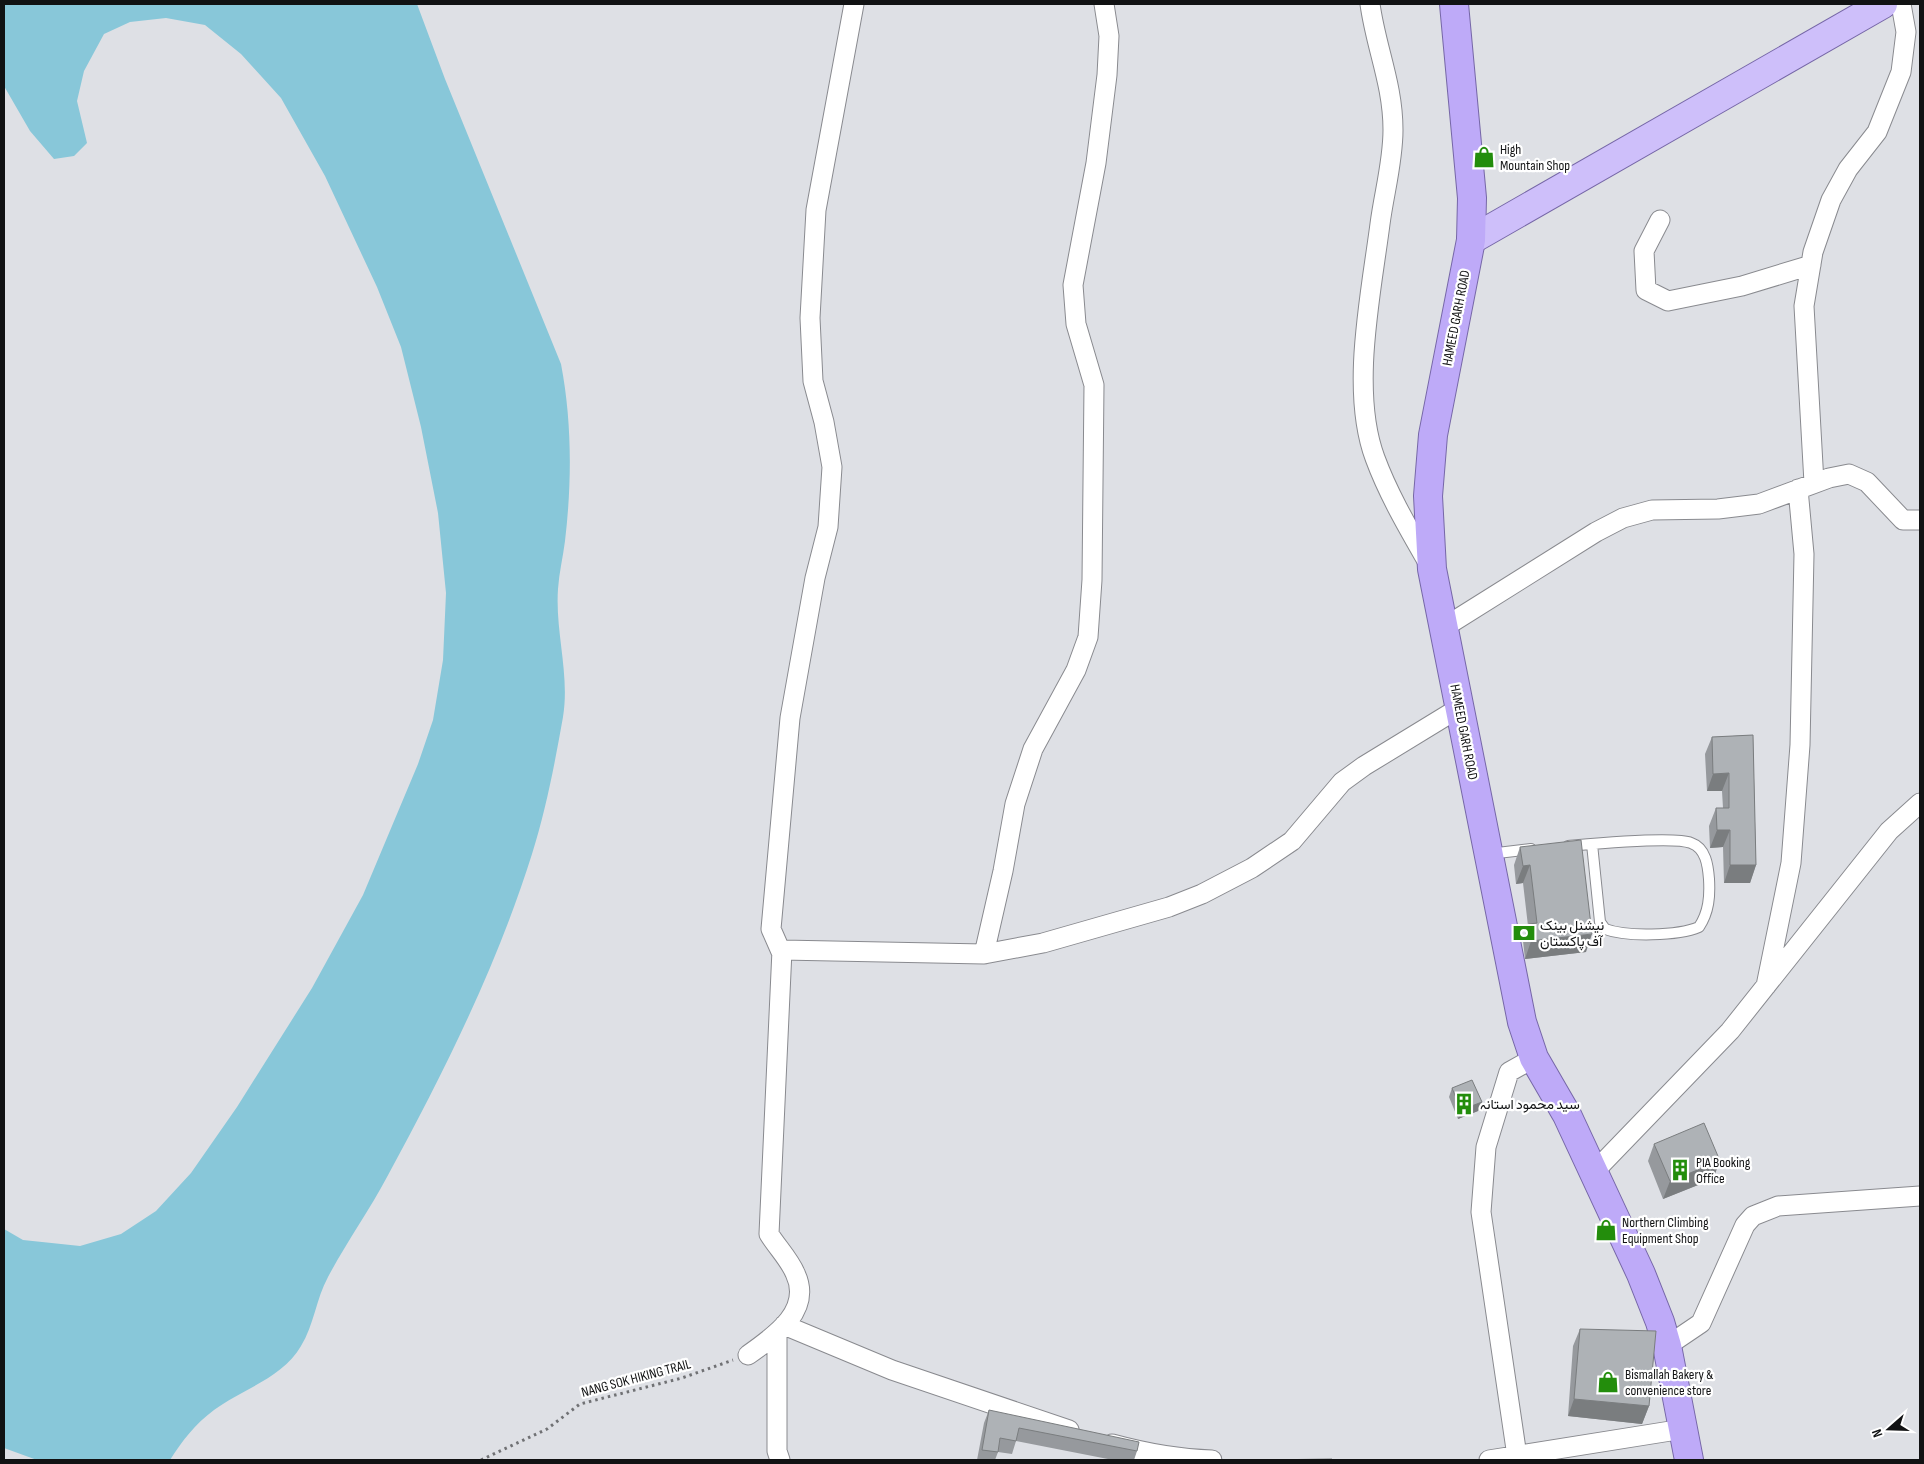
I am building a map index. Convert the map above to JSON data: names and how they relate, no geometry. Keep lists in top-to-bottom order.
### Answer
{
  "streets": {
    "highway": ["HAMEED GARH ROAD"],
    "path": ["NANG SOK HIKING TRAIL"]
  },
  "places": {
    "shop": ["High Mountain Shop", "Northern Climbing Equipment Shop", "Bismallah Bakery & convenience store"],
    "bank": ["نیشنل بینک آف پاکستان"],
    "building": ["سید محمود استانہ", "PIA Booking Office"]
  },
  "north": "left"
}
